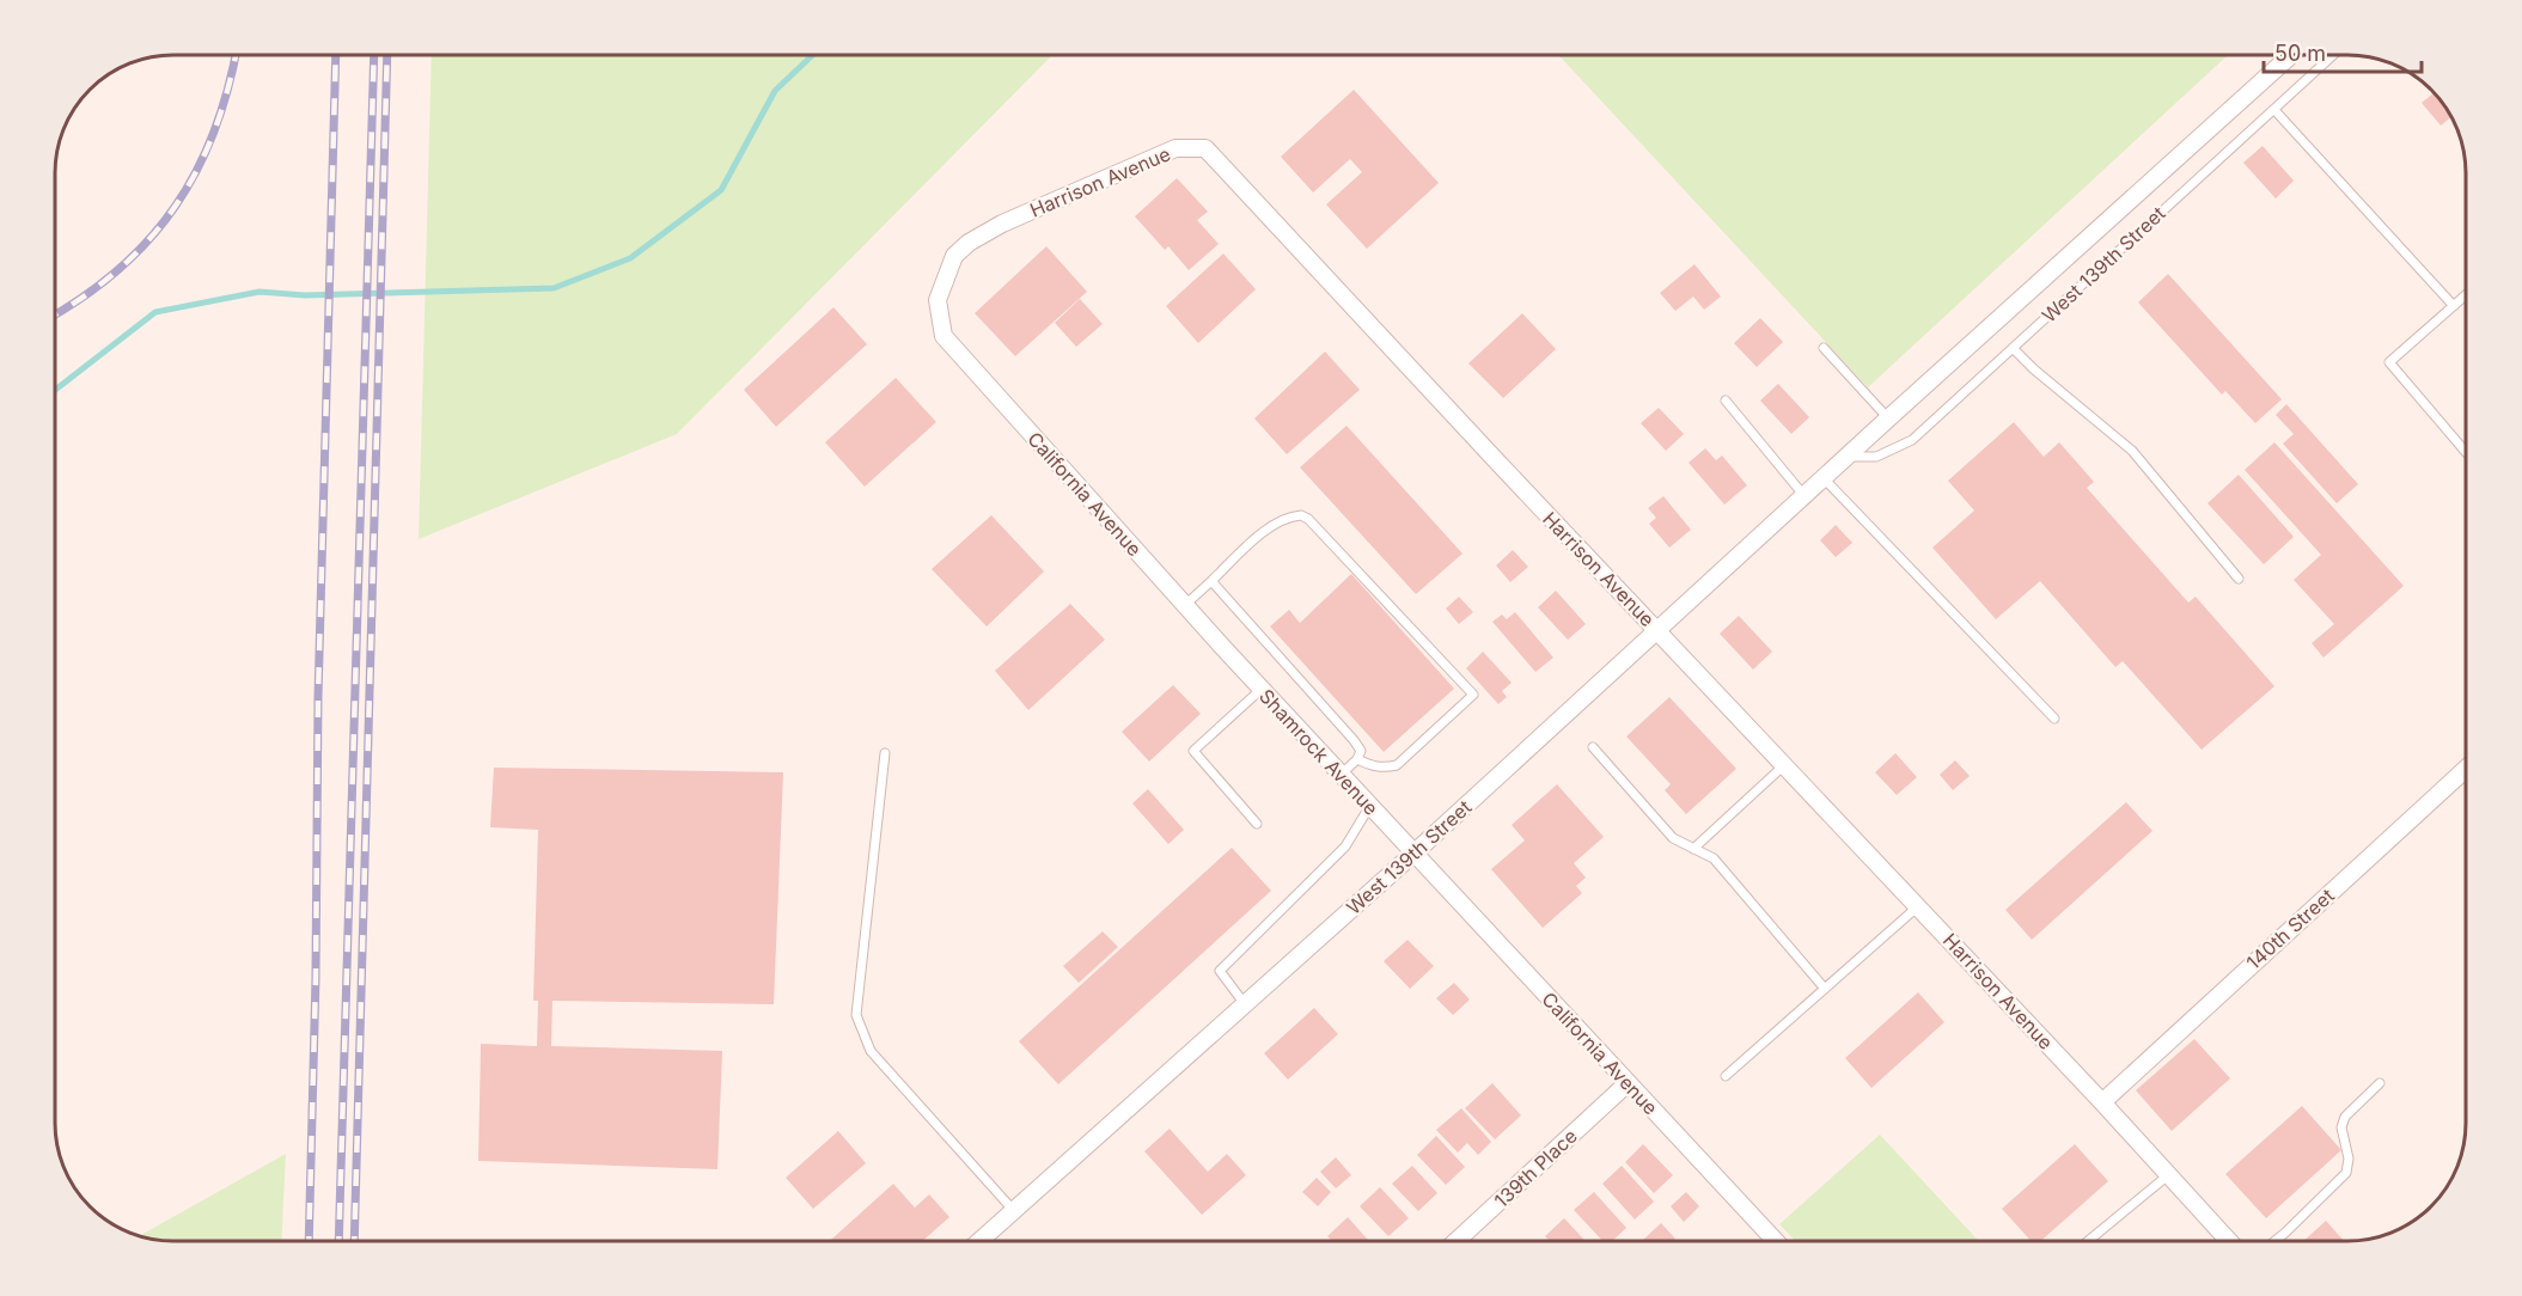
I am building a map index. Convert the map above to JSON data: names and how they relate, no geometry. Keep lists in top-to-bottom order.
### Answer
{
  "streets": {
    "street": [
      "Harrison Avenue",
      "West 139th Street",
      "California Avenue",
      "Shamrock Avenue",
      "140th Street",
      "139th Place"
    ]
  },
  "crossings": [
    ["Harrison Avenue", "West 139th Street"],
    ["Harrison Avenue", "California Avenue"],
    ["Harrison Avenue", "140th Street"],
    ["West 139th Street", "California Avenue"],
    ["West 139th Street", "Shamrock Avenue"],
    ["California Avenue", "Shamrock Avenue"],
    ["California Avenue", "139th Place"]
  ],
  "scale_bar": "50 m"
}
